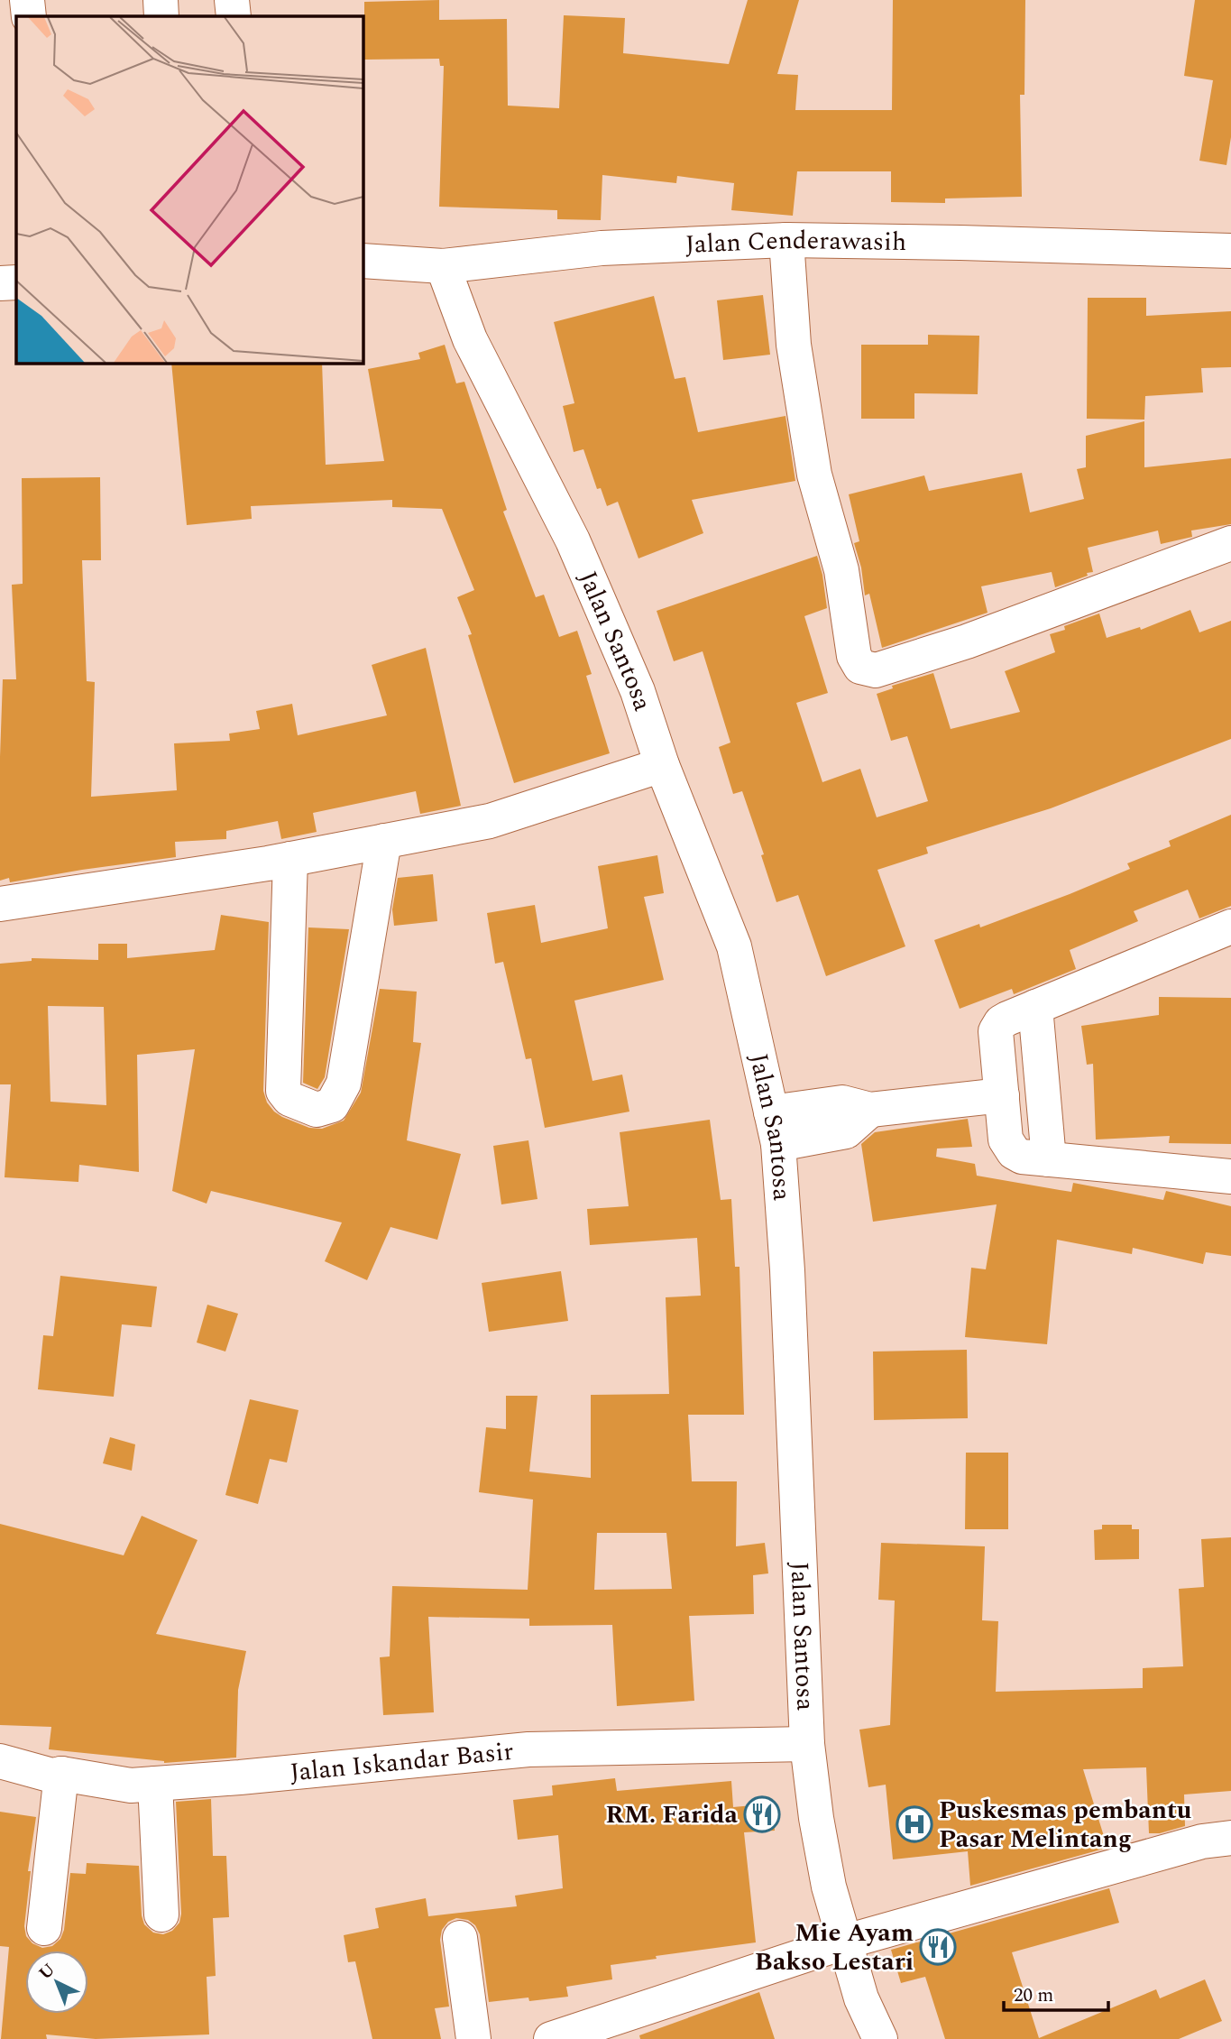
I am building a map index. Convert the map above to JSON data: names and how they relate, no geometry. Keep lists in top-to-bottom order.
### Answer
{
  "streets": {
    "street": ["Jalan Cenderawasih", "Jalan Santosa", "Jalan Iskandar Basir"]
  },
  "crossings": [
    ["Jalan Cenderawasih", "Jalan Santosa"],
    ["Jalan Santosa", "Jalan Iskandar Basir"]
  ],
  "places": {
    "restaurant": ["RM. Farida", "Mie Ayam Bakso Lestari"],
    "hospital": ["Puskesmas pembantu Pasar Melintang"]
  },
  "scale_bar": "20 m",
  "north": "top left"
}
